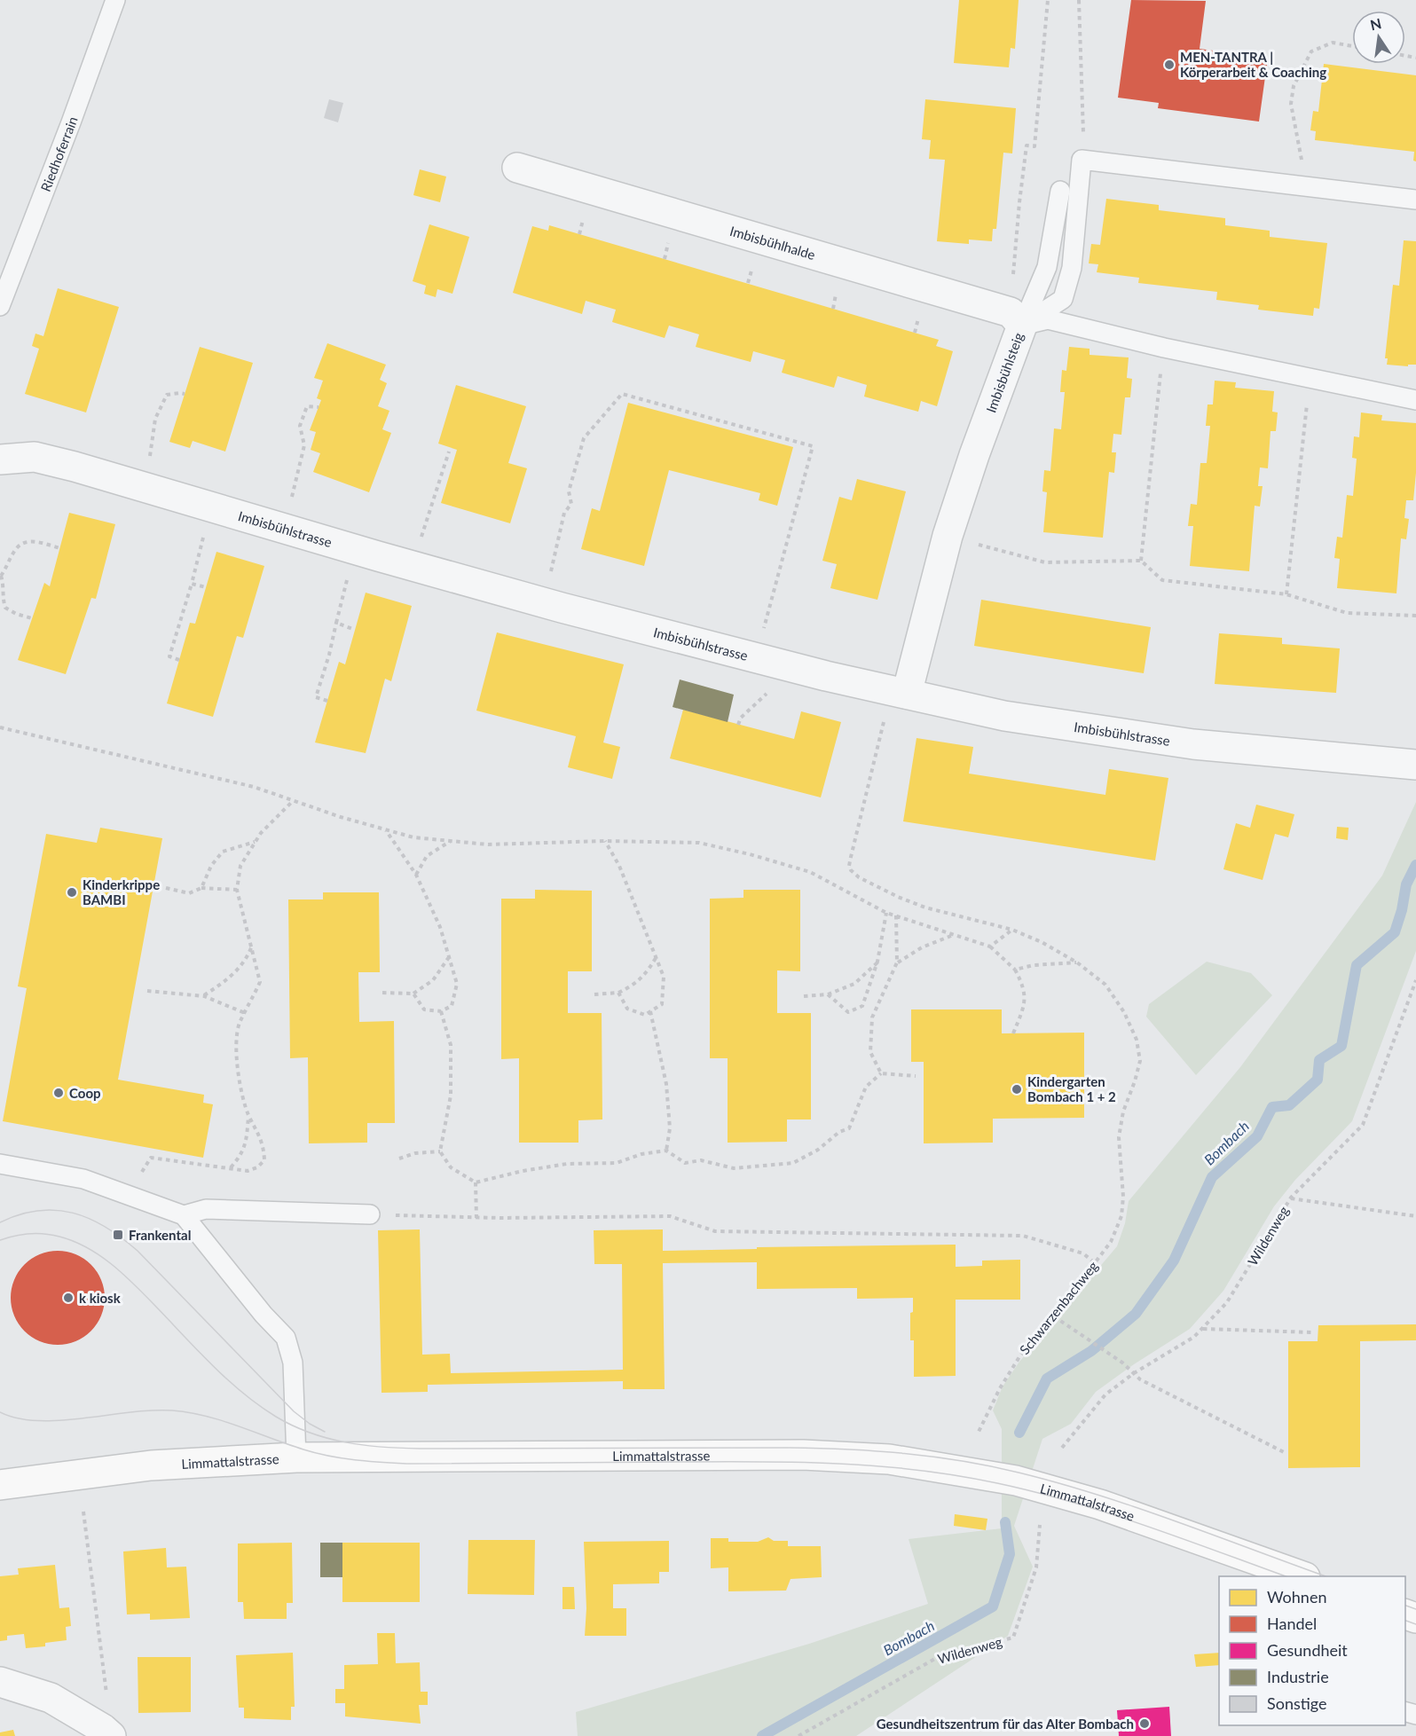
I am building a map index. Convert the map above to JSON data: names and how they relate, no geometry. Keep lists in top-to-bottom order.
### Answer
{
  "streets": {
    "main road": ["Limmattalstrasse"],
    "street": ["Imbisbühlhalde", "Imbisbühlsteig", "Imbisbühlstrasse"],
    "lane": ["Riedhoferrain"],
    "path": ["Wildenweg", "Schwarzenbachweg"]
  },
  "crossings": [
    ["Imbisbühlhalde", "Imbisbühlsteig"],
    ["Imbisbühlsteig", "Imbisbühlstrasse"],
    ["Imbisbühlsteig", "Schwarzenbachweg"],
    ["Imbisbühlstrasse", "Schwarzenbachweg"]
  ],
  "water": ["Bombach"],
  "places": {
    "other": [
      "MEN-TANTRA | Körperarbeit & Coaching",
      "Kinderkrippe BAMBI",
      "Kindergarten Bombach 1 + 2",
      "Coop",
      "k kiosk",
      "Gesundheitszentrum für das Alter Bombach"
    ],
    "transit": ["Frankental"]
  },
  "legend": [
    "Wohnen",
    "Handel",
    "Gesundheit",
    "Industrie",
    "Sonstige"
  ],
  "north": "top"
}
